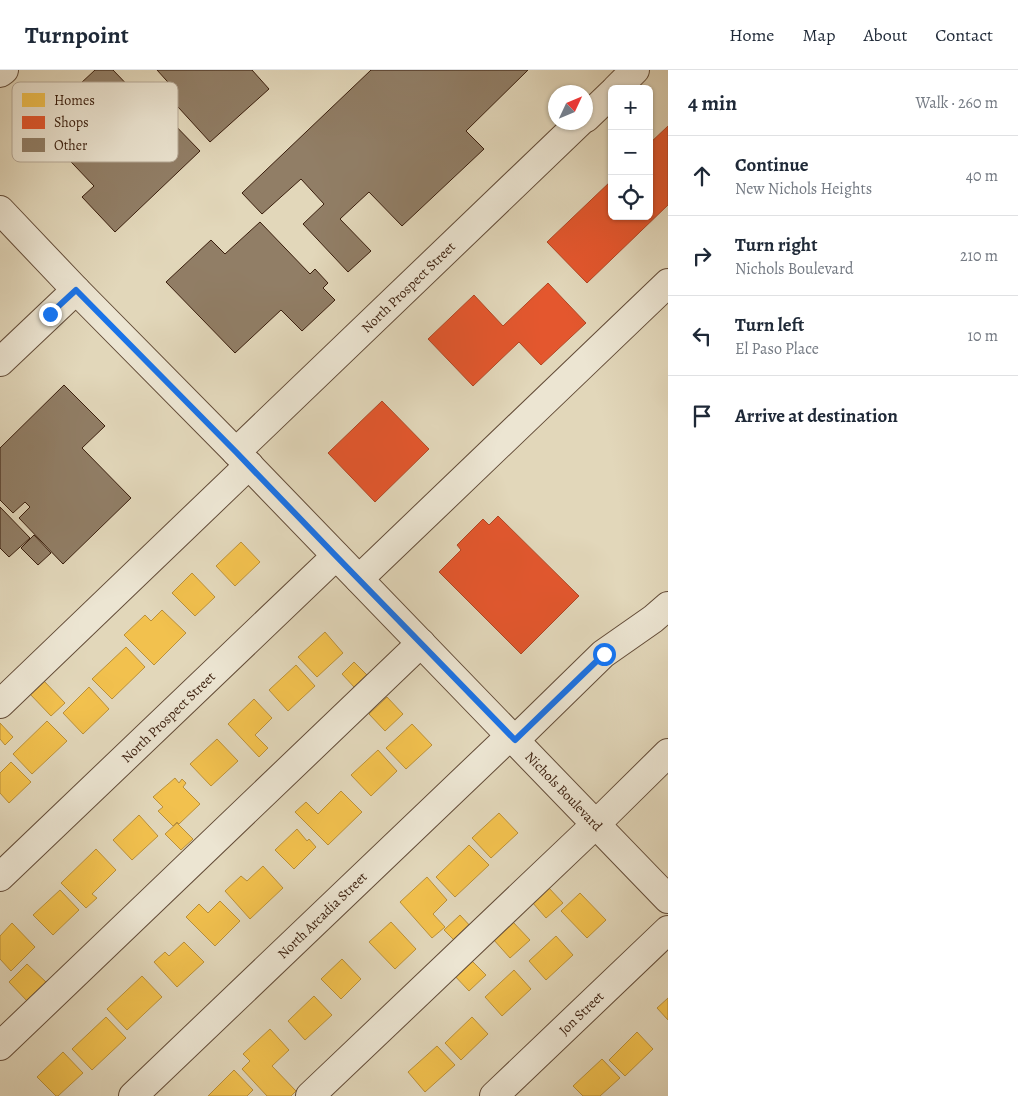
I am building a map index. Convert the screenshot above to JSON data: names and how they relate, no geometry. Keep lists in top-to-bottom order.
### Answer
{
  "streets": {
    "street": [
      "North Prospect Street",
      "Nichols Boulevard",
      "North Arcadia Street",
      "Jon Street"
    ]
  },
  "crossings": [
    ["North Prospect Street", "Nichols Boulevard"],
    ["Nichols Boulevard", "North Arcadia Street"]
  ],
  "legend": ["Homes", "Shops", "Other"],
  "north": "top right",
  "page": {
    "header": "Turnpoint",
    "nav": [
      "Home",
      "Map",
      "About",
      "Contact"
    ],
    "heading": ["4 min", "Walk · 260 m"],
    "map_buttons": ["+", "−"],
    "list": [
      ["Continue", "New Nichols Heights", "40 m"],
      ["Turn right", "Nichols Boulevard", "210 m"],
      ["Turn left", "El Paso Place", "10 m"],
      "Arrive at destination"
    ]
  }
}
